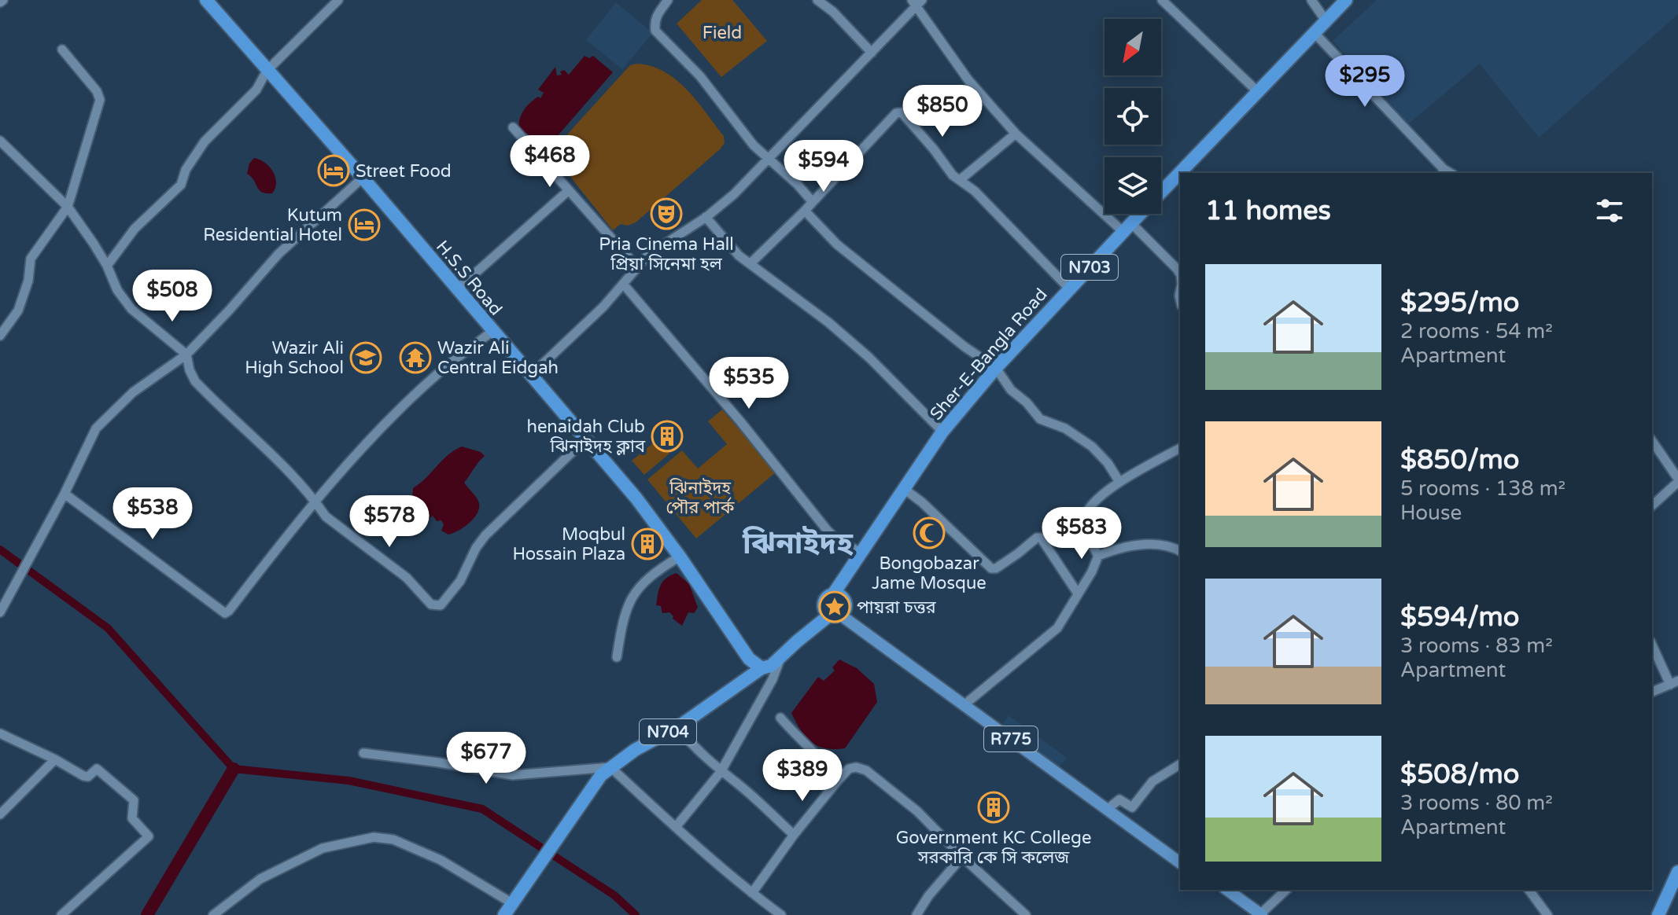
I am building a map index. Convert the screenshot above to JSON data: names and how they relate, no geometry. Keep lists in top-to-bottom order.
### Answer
{
  "streets": {
    "highway": [
      "N703",
      "H.S.S Road",
      "Sher-E-Bangla Road",
      "N704"
    ],
    "main road": ["R775"]
  },
  "crossings": [
    ["N703", "H.S.S Road"],
    ["N703", "Sher-E-Bangla Road"],
    ["N703", "N704"],
    ["N703", "R775"],
    ["H.S.S Road", "N704"],
    ["Sher-E-Bangla Road", "R775"]
  ],
  "districts": ["ঝিনাইদহ"],
  "parks": ["Field", "ঝিনাইদহ পৌর পার্ক"],
  "places": {
    "hotel": ["Street Food", "Kutum Residential Hotel"],
    "theatre": ["Pria Cinema Hall প্রিয়া সিনেমা হল"],
    "school or university": ["Wazir Ali High School"],
    "temple": ["Wazir Ali Central Eidgah"],
    "building": ["henaidah Club ঝিনাইদহ ক্লাব", "Moqbul Hossain Plaza", "Government KC College সরকারি কে সি কলেজ"],
    "mosque": ["Bongobazar Jame Mosque"],
    "place": ["পায়রা চত্তর"]
  },
  "north": "bottom left",
  "page": {
    "price": [
      "$295",
      "$850",
      "$468",
      "$594",
      "$508",
      "$535",
      "$538",
      "$578",
      "$583",
      "$677",
      "$389"
    ],
    "heading": "11 homes",
    "list": [
      {
        "name": "$295/mo",
        "note": "2 rooms · 54 m² · Apartment"
      },
      {
        "name": "$850/mo",
        "note": "5 rooms · 138 m² · House"
      },
      {
        "name": "$594/mo",
        "note": "3 rooms · 83 m² · Apartment"
      },
      {
        "name": "$508/mo",
        "note": "3 rooms · 80 m² · Apartment"
      }
    ]
  }
}
